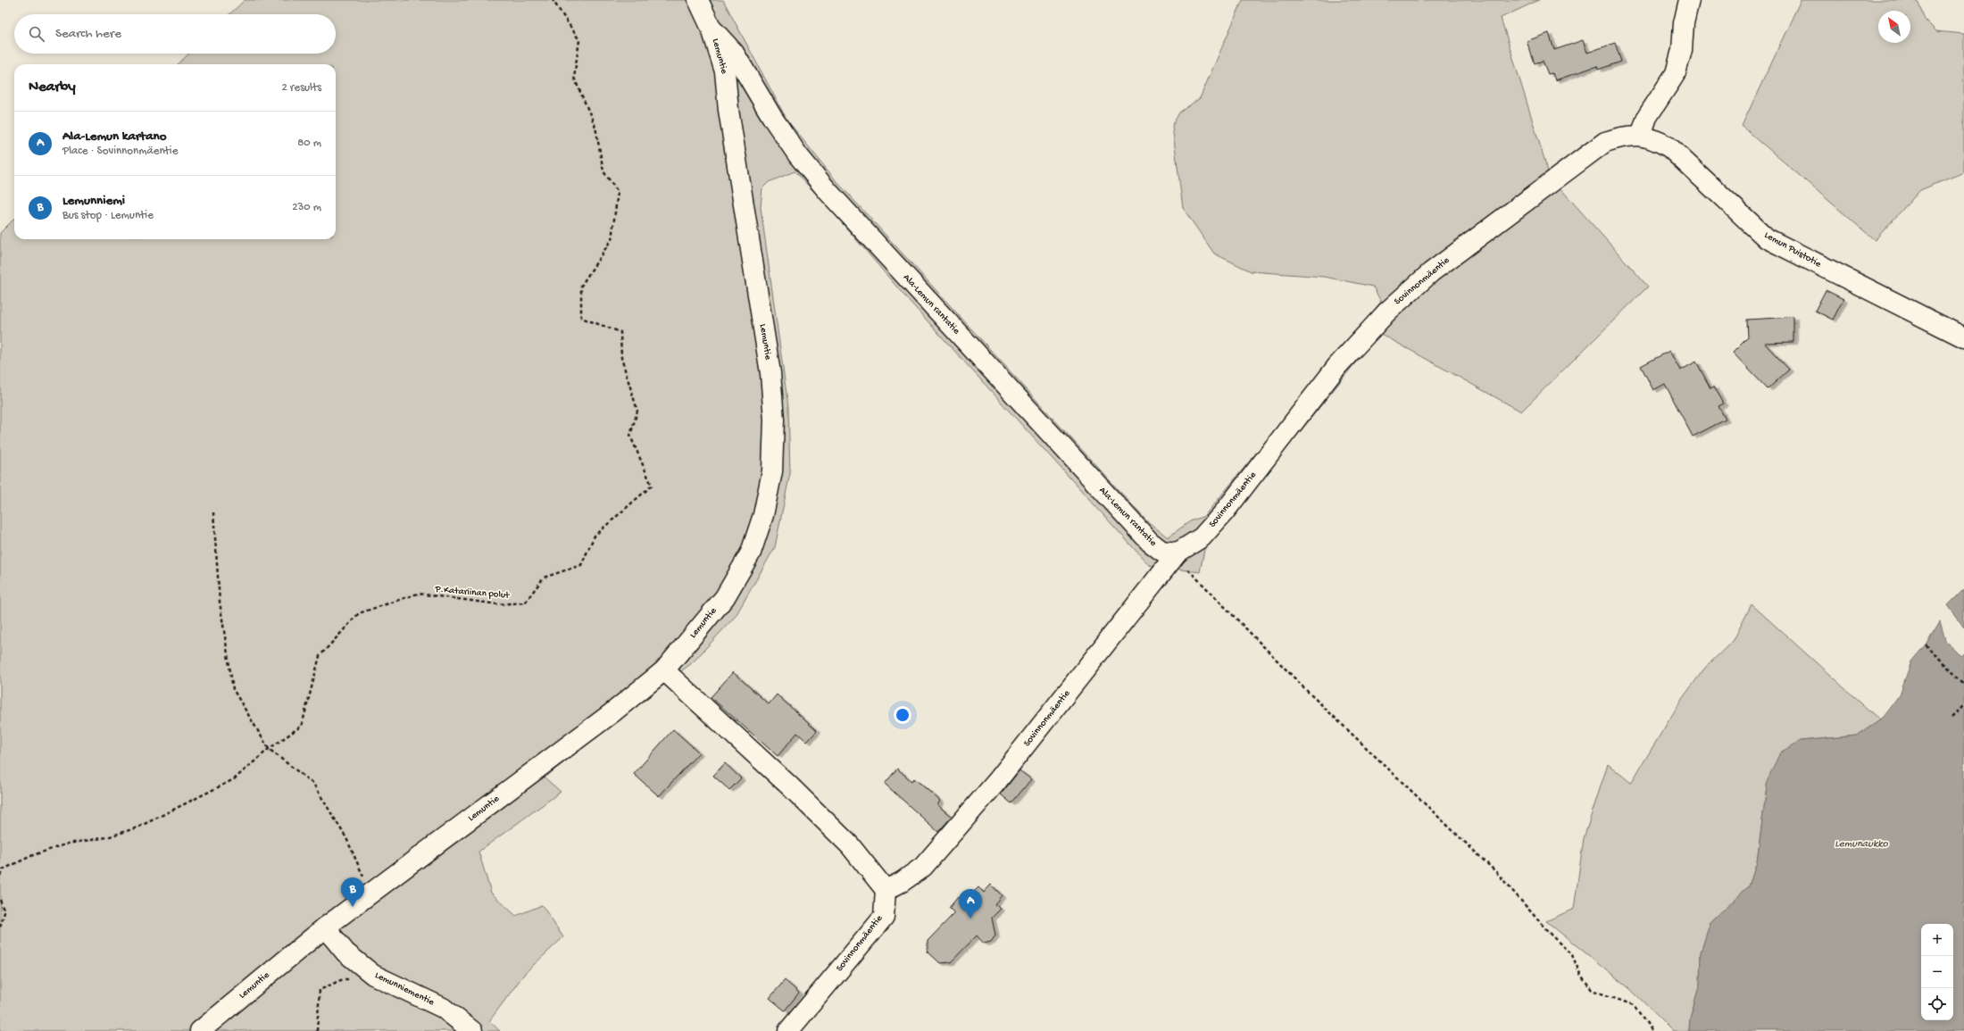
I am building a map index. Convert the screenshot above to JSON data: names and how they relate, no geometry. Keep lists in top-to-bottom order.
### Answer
{
  "streets": {
    "street": [
      "Lemuntie",
      "Lemun Puistotie",
      "Sovinnonmäentie",
      "Ala-Lemun rantatie",
      "Lemunniementie"
    ],
    "path": ["P.Katariinan polut"]
  },
  "crossings": [
    ["Lemuntie", "Ala-Lemun rantatie"],
    ["Lemuntie", "Lemunniementie"],
    ["Lemun Puistotie", "Sovinnonmäentie"],
    ["Sovinnonmäentie", "Ala-Lemun rantatie"]
  ],
  "water": ["Lemunaukko"],
  "north": "top left",
  "page": {
    "search": "Search here",
    "heading": ["Nearby", "2 results"],
    "list": [
      {
        "mark": "A",
        "name": "Ala-Lemun kartano",
        "note": "Place · Sovinnonmäentie",
        "value": "80 m"
      },
      {
        "mark": "B",
        "name": "Lemunniemi",
        "note": "Bus stop · Lemuntie",
        "value": "230 m"
      }
    ],
    "pins": ["B", "A"],
    "map_buttons": ["+", "−"]
  }
}
